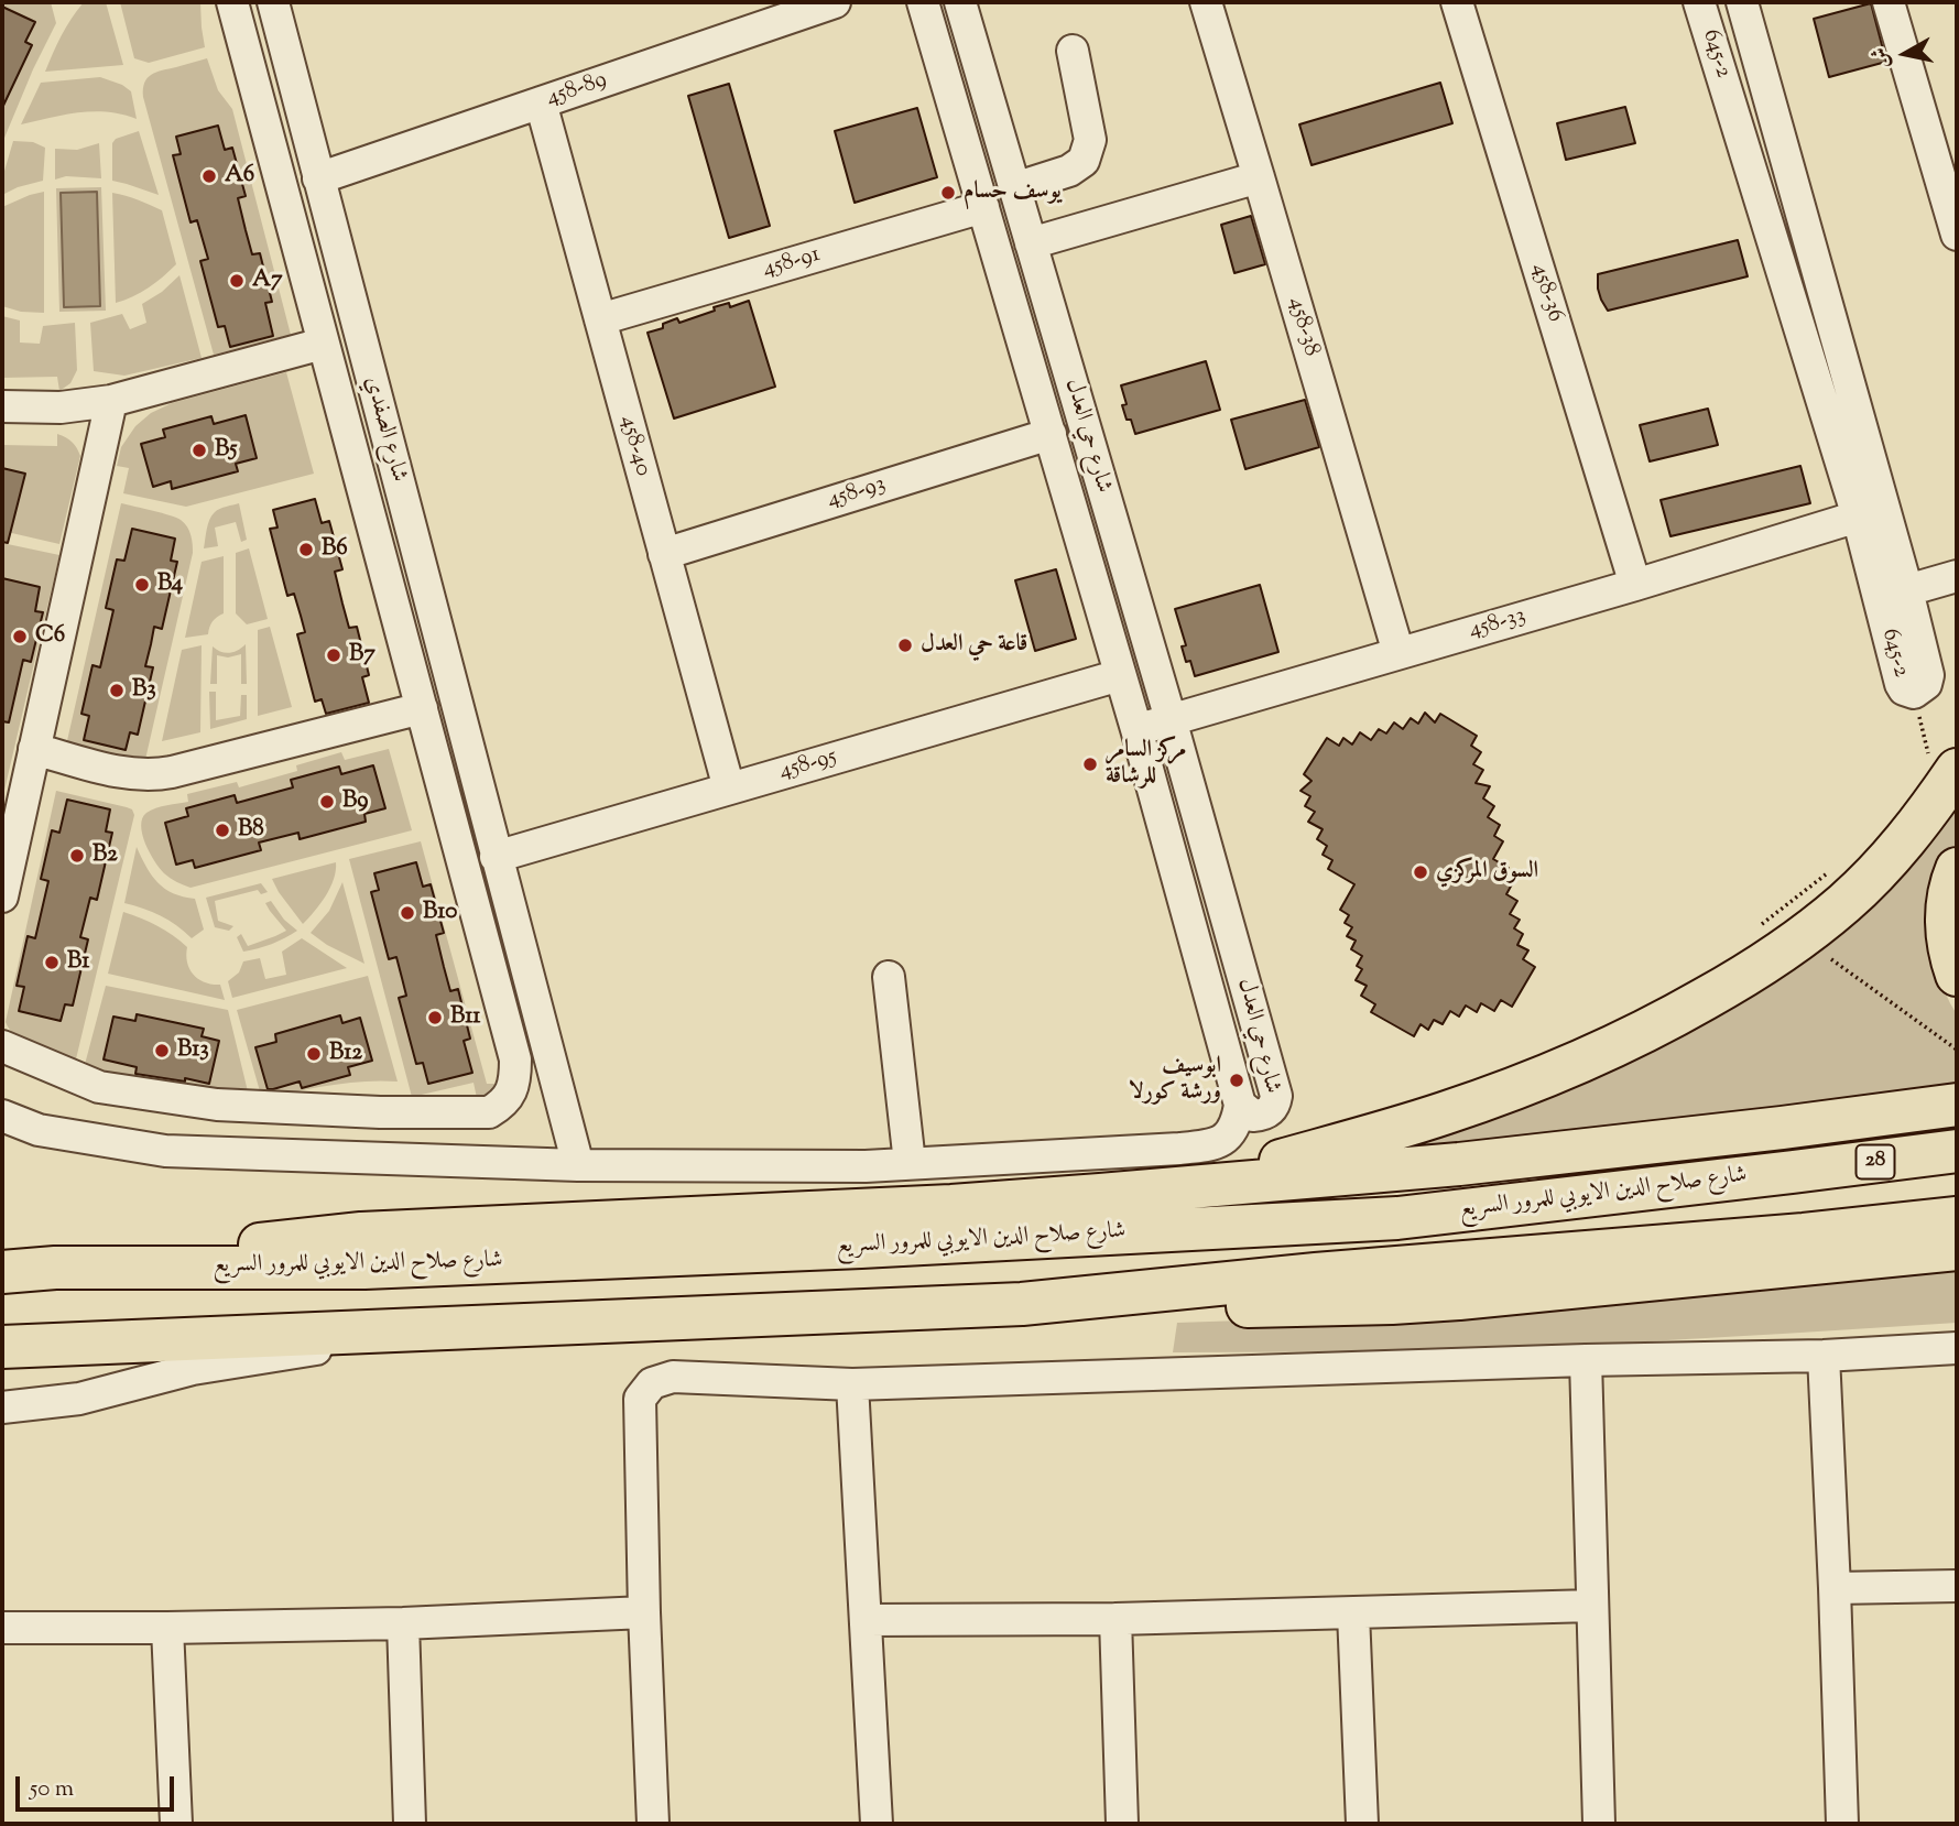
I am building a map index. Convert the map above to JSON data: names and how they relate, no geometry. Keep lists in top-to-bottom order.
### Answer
{
  "streets": {
    "highway": ["28", "شارع صلاح الدين الايوبي للمرور السريع"],
    "street": [
      "645-2",
      "458-89",
      "458-91",
      "458-36",
      "458-38",
      "شارع الصفدي",
      "شارع حي العدل",
      "458-40",
      "458-93",
      "458-33",
      "458-95"
    ]
  },
  "crossings": [
    ["645-2", "458-33"],
    ["458-89", "شارع الصفدي"],
    ["458-89", "458-40"],
    ["458-91", "شارع حي العدل"],
    ["458-91", "458-40"],
    ["458-36", "458-33"],
    ["458-38", "458-33"],
    ["شارع الصفدي", "458-95"],
    ["شارع حي العدل", "458-93"],
    ["شارع حي العدل", "458-33"],
    ["شارع حي العدل", "458-95"],
    ["458-40", "458-93"],
    ["458-40", "458-95"]
  ],
  "places": [
    "A6",
    "يوسف حسام",
    "A7",
    "B5",
    "B6",
    "B4",
    "C6",
    "قاعة حي العدل",
    "B7",
    "B3",
    "مركز السامر للرشاقة",
    "B9",
    "B8",
    "B2",
    "السوق المركزي",
    "B10",
    "B1",
    "B11",
    "B13",
    "B12",
    "ابوسيف ورشة كورلا"
  ],
  "scale_bar": "50 m",
  "north": "left"
}
